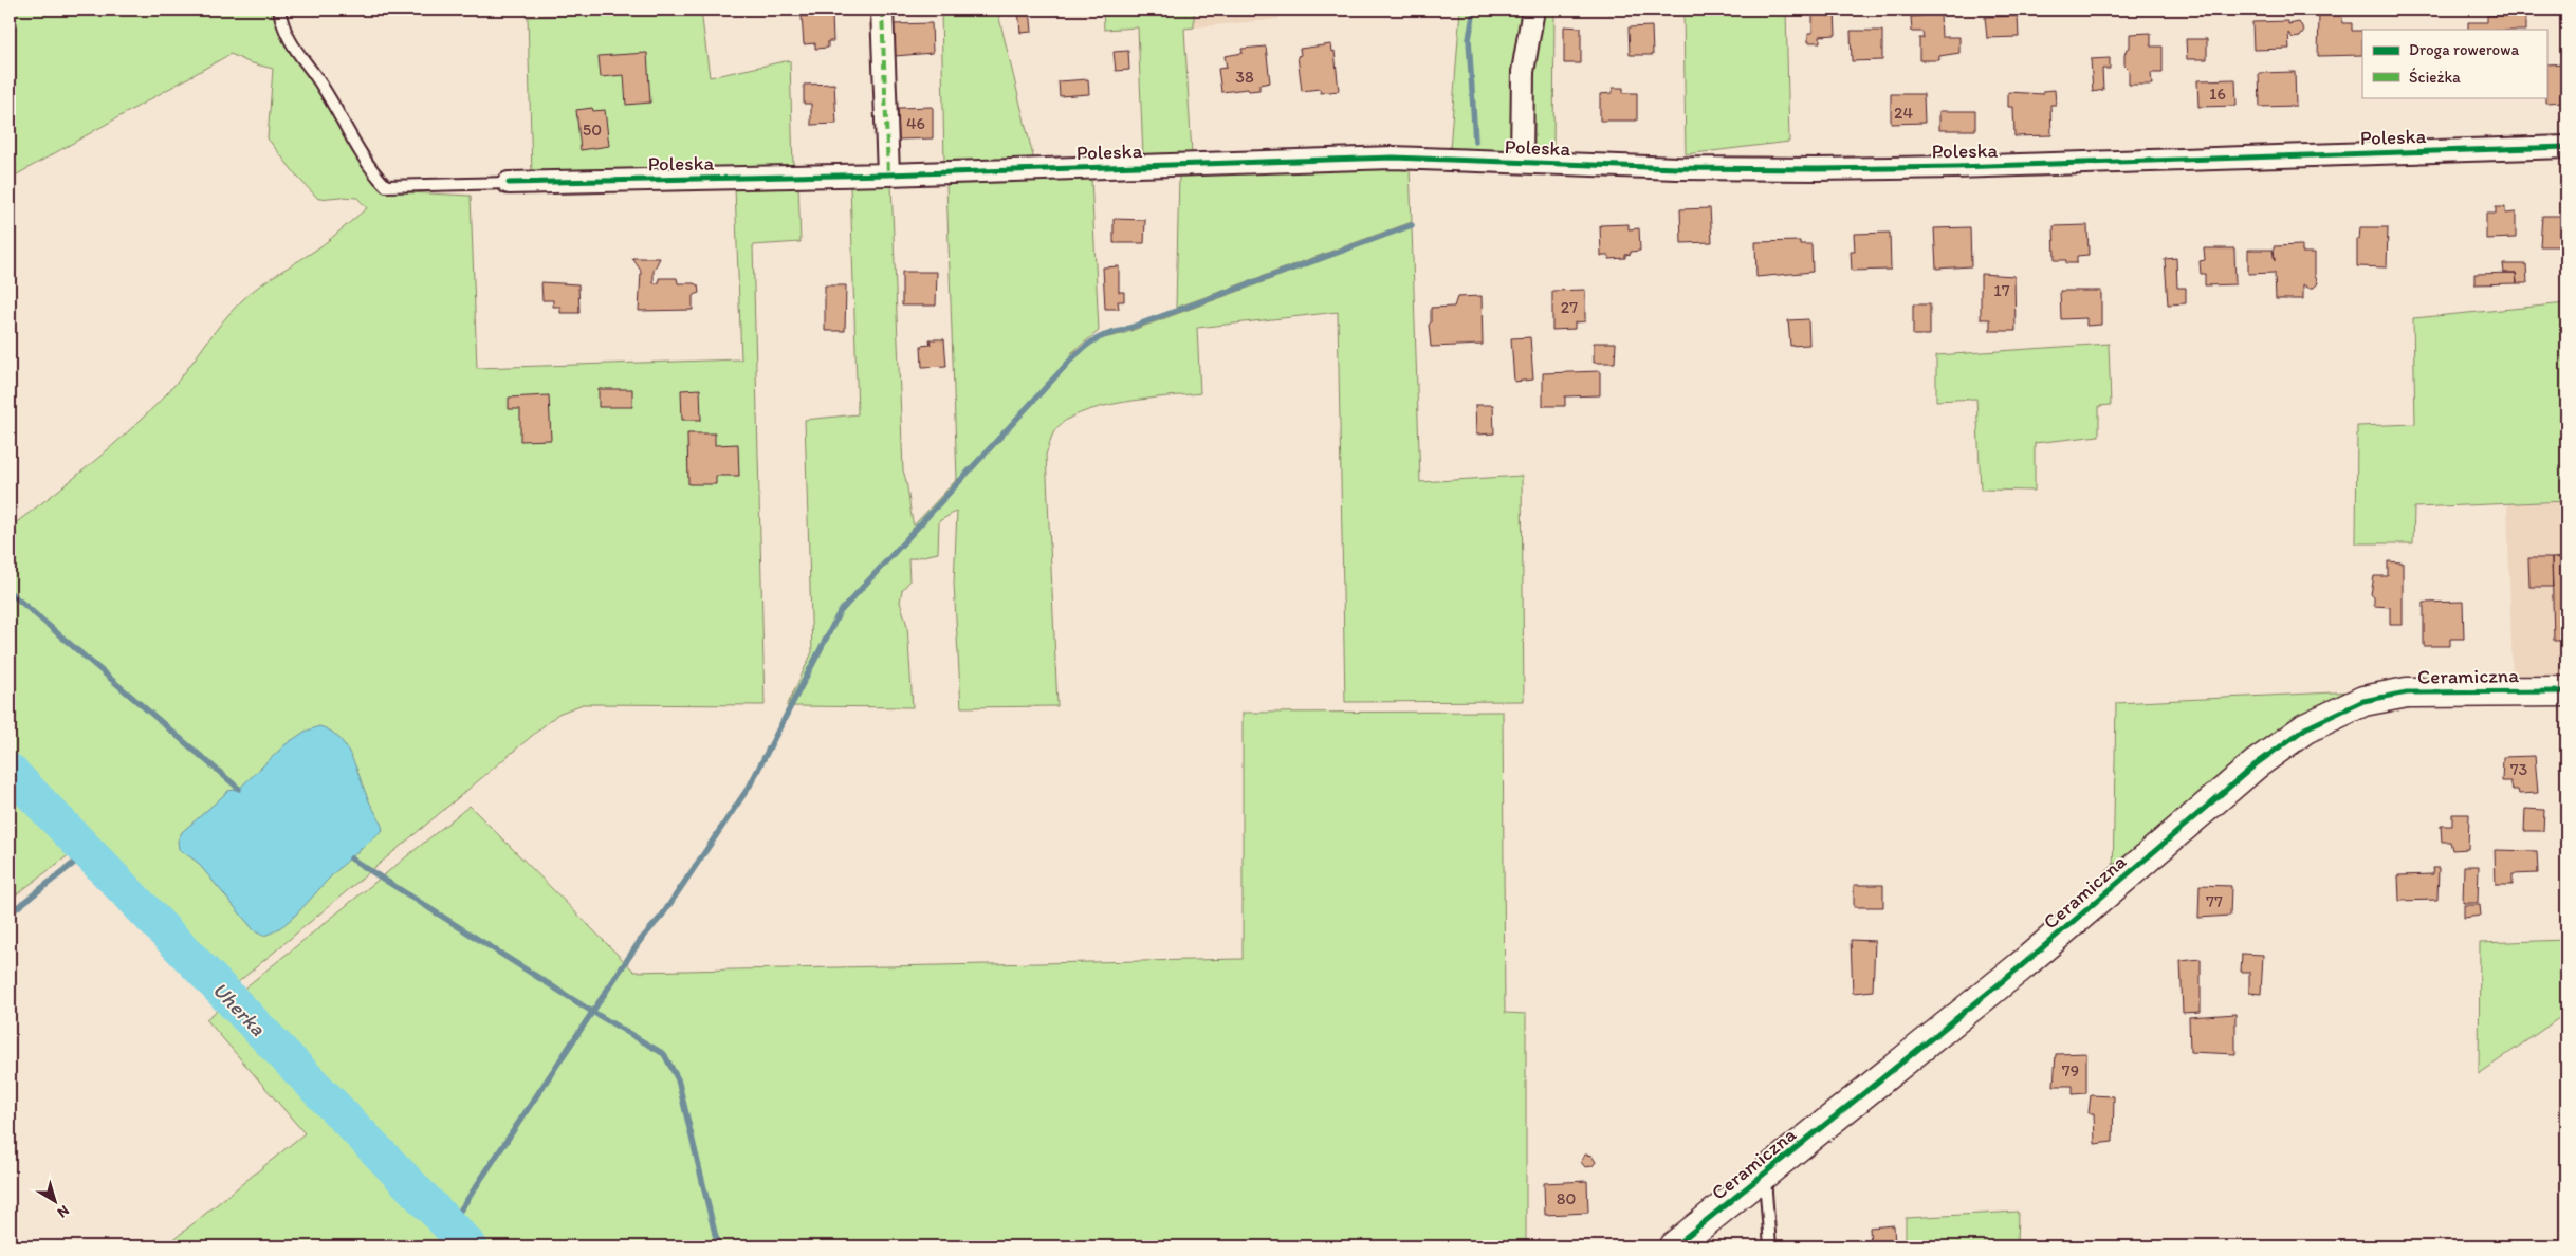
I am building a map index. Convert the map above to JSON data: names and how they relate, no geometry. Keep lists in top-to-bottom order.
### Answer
{
  "streets": {
    "street": ["Poleska", "Ceramiczna"]
  },
  "water": ["Uherka"],
  "house_numbers": [
    "38",
    "16",
    "24",
    "46",
    "50",
    "17",
    "27",
    "73",
    "77",
    "79",
    "80"
  ],
  "legend": ["Droga rowerowa", "Ścieżka"],
  "north": "bottom right"
}
